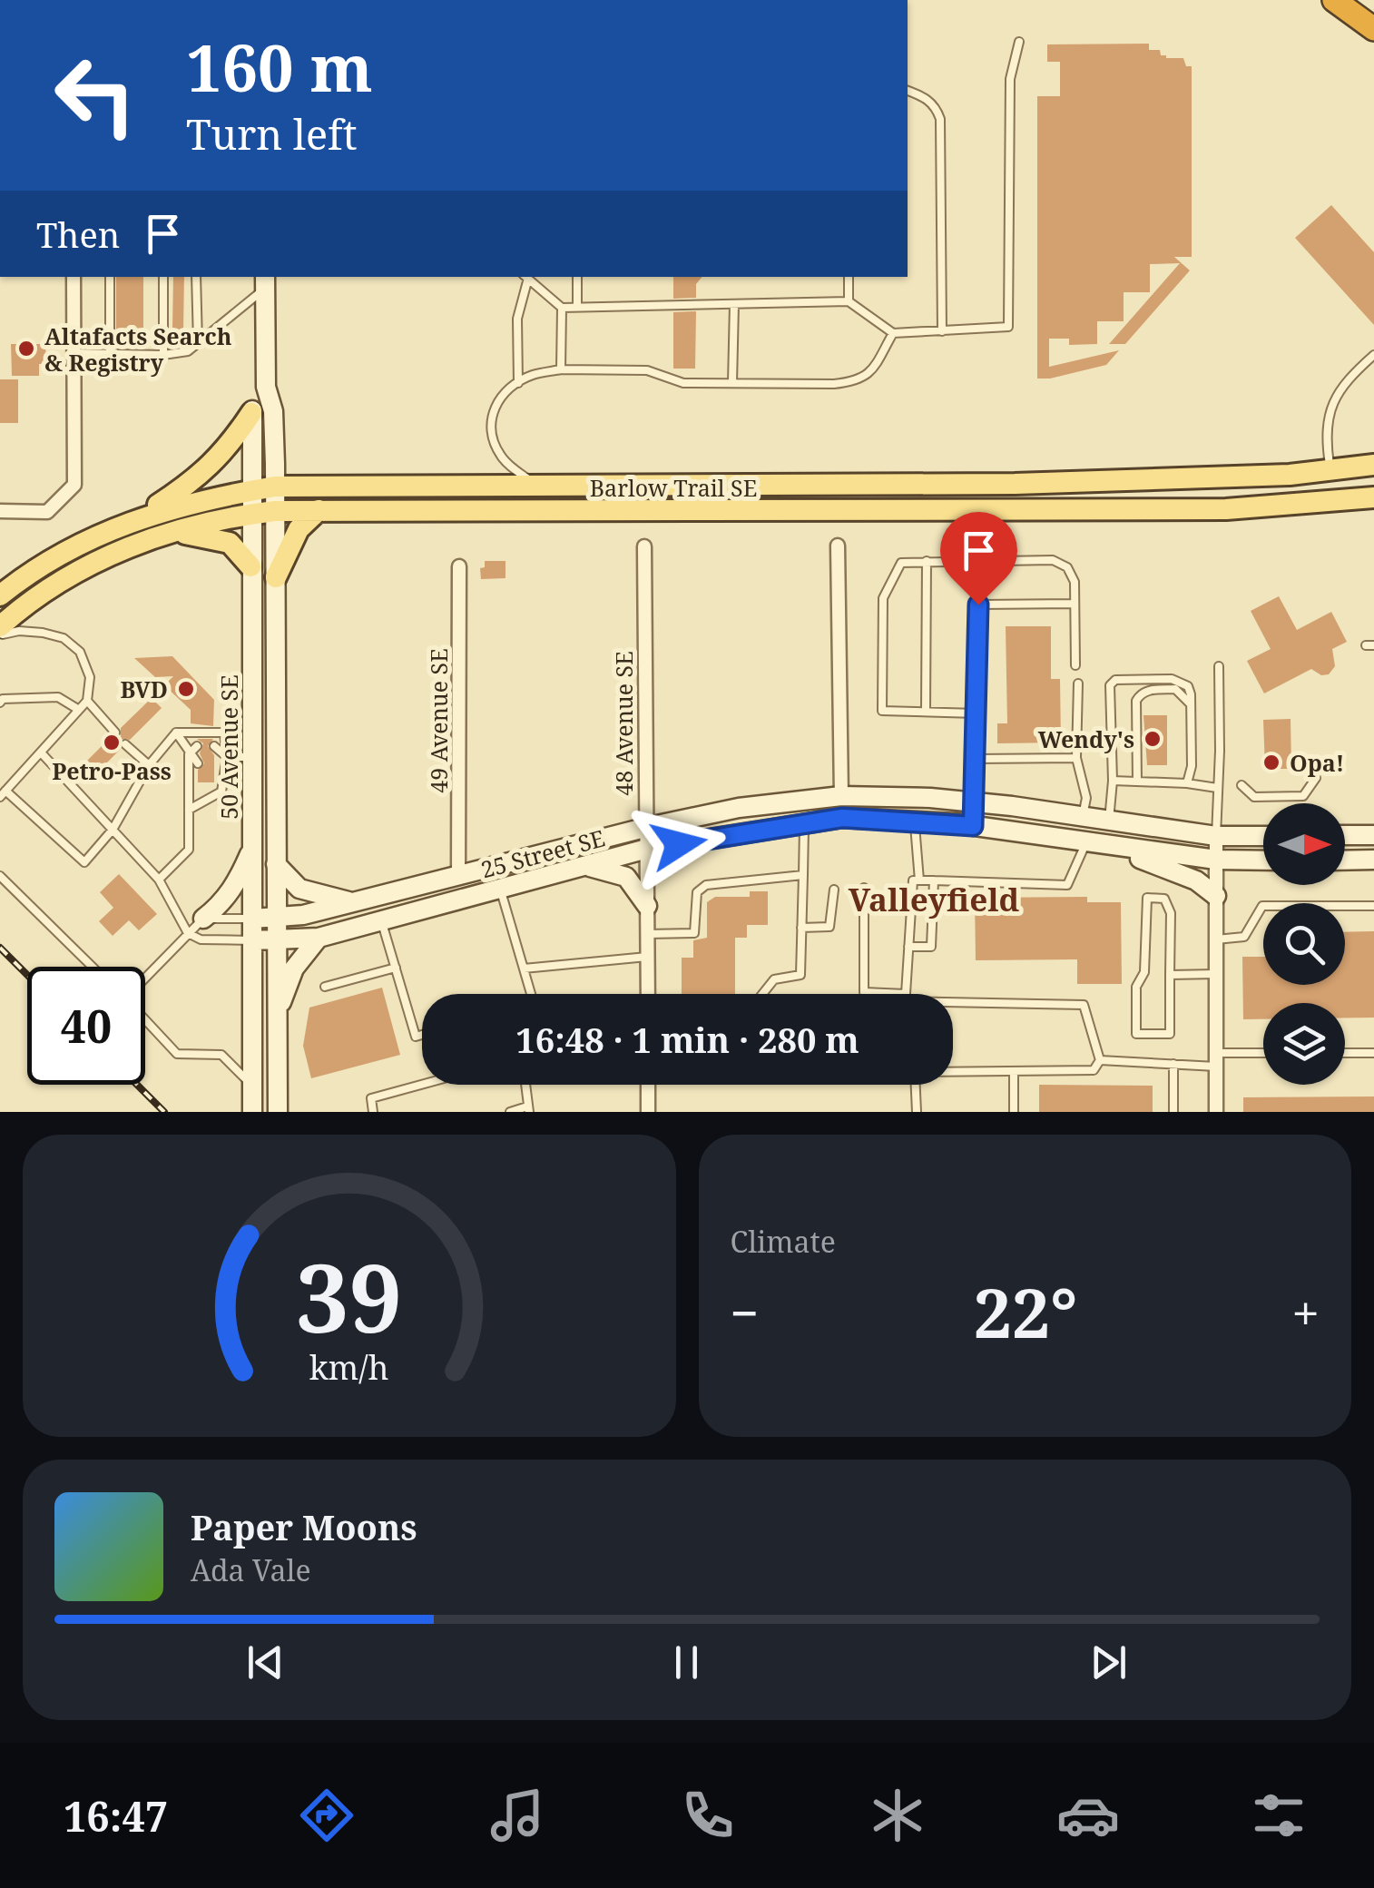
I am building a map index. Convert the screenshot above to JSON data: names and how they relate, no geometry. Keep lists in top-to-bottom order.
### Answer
{
  "streets": {
    "main road": ["Barlow Trail SE"],
    "street": [
      "49 Avenue SE",
      "48 Avenue SE",
      "50 Avenue SE",
      "25 Street SE"
    ]
  },
  "crossings": [
    ["Barlow Trail SE", "50 Avenue SE"],
    ["49 Avenue SE", "25 Street SE"],
    ["48 Avenue SE", "25 Street SE"],
    ["50 Avenue SE", "25 Street SE"]
  ],
  "districts": ["Valleyfield"],
  "places": [
    "Altafacts Search & Registry",
    "BVD",
    "Wendy's",
    "Petro-Pass",
    "Opa!"
  ],
  "north": "right",
  "page": {
    "turn": ["160 m", "Turn left"],
    "then": "Then",
    "limit": "40",
    "trip": "16:48 · 1 min · 280 m",
    "tile": "Climate",
    "heat": ["−", "22°", "+"],
    "song": ["Paper Moons", "Ada Vale"],
    "tabs": "16:47",
    "gauge": ["39", "km/h"]
  }
}
